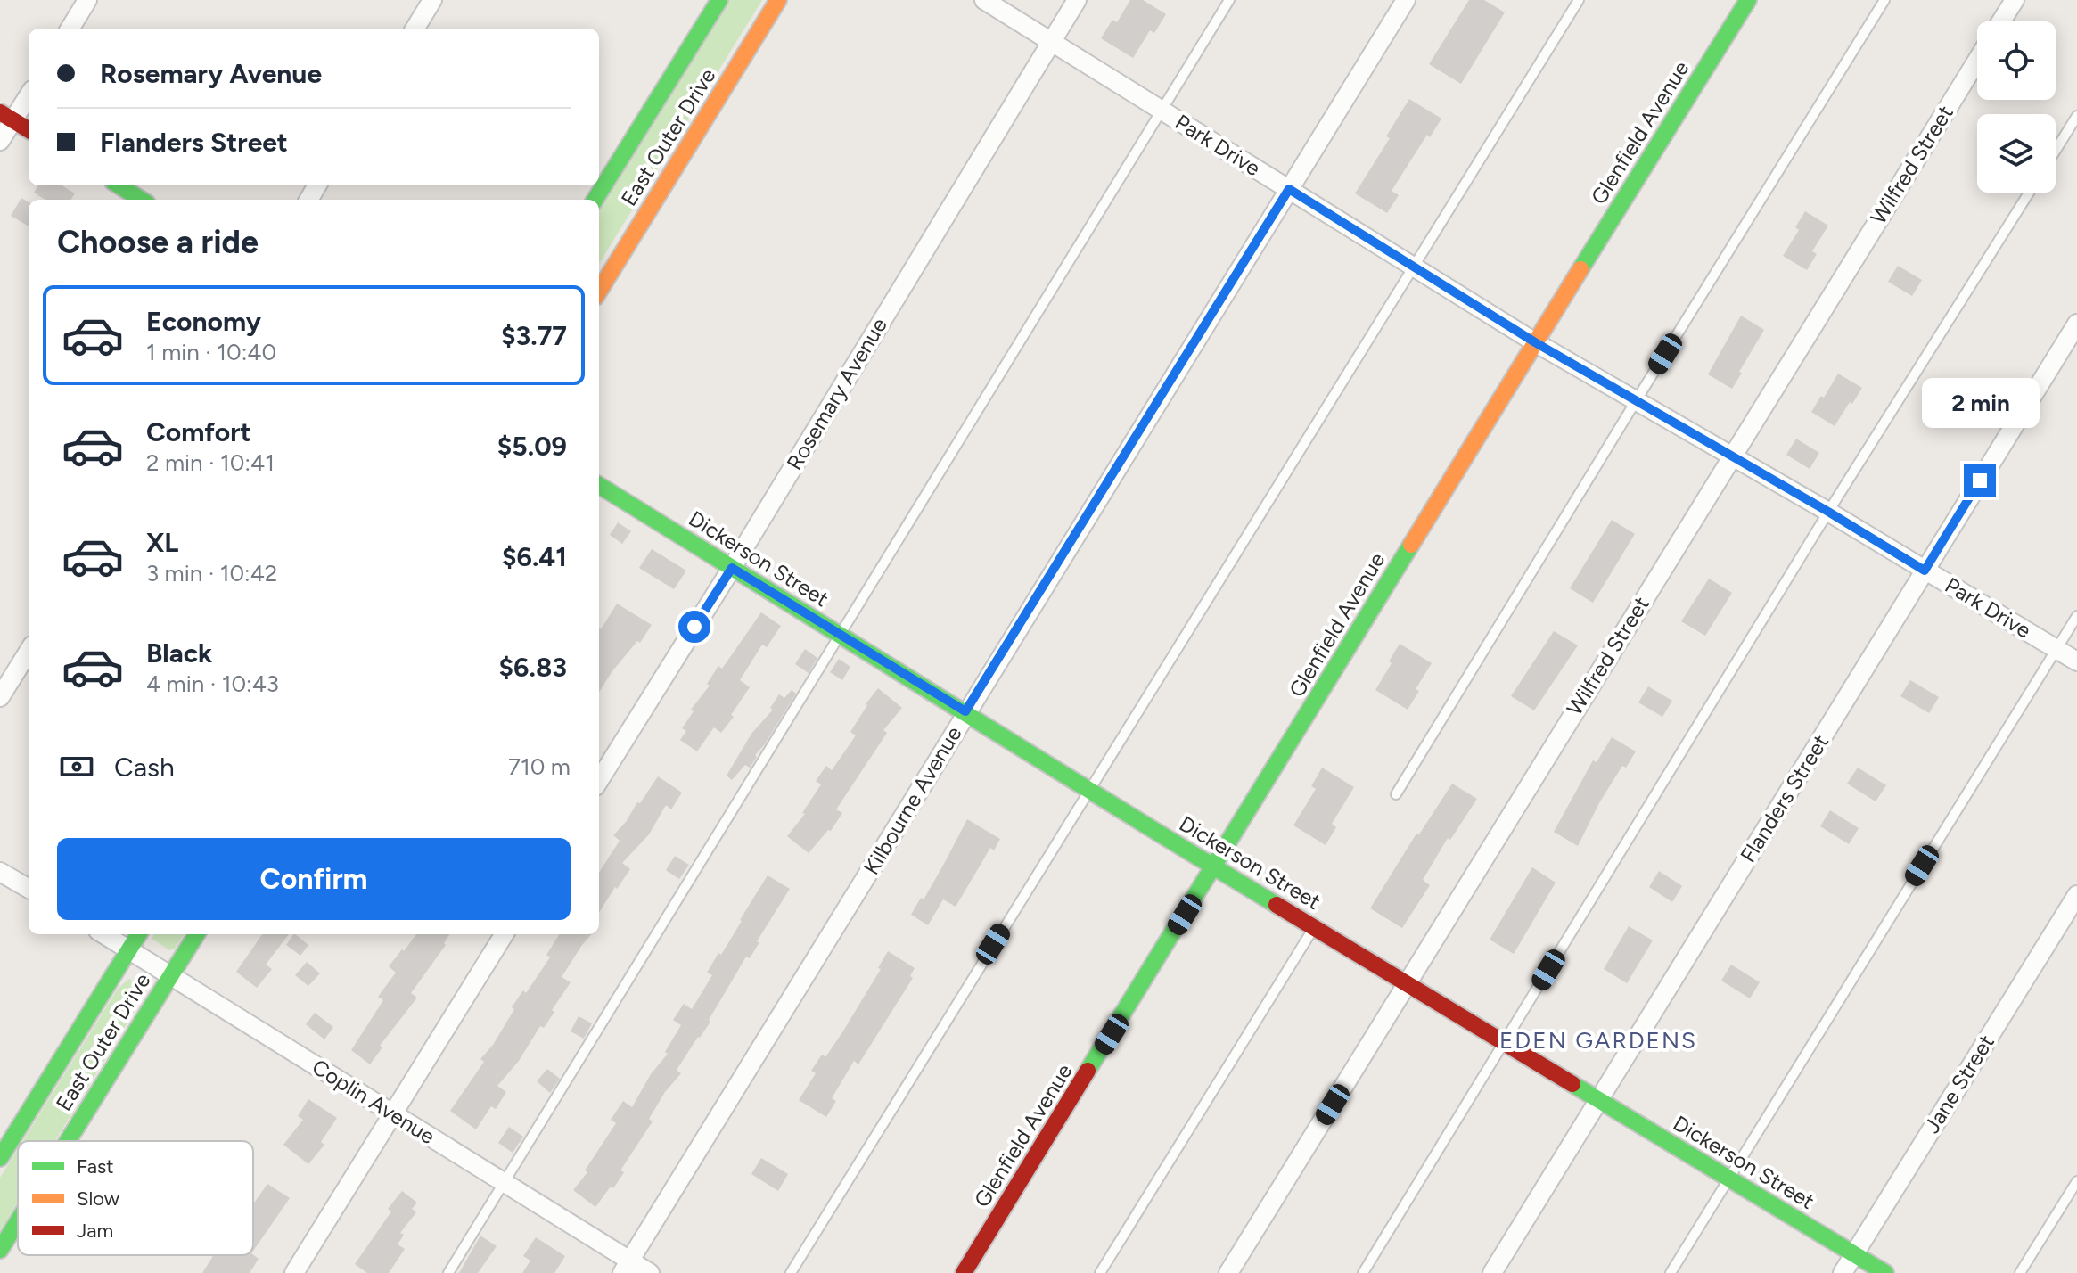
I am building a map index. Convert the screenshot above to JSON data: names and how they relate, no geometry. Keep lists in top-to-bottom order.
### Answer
{
  "streets": {
    "street": [
      "Glenfield Avenue",
      "East Outer Drive",
      "Park Drive",
      "Wilfred Street",
      "Rosemary Avenue",
      "Dickerson Street",
      "Flanders Street",
      "Kilbourne Avenue",
      "Jane Street",
      "Coplin Avenue"
    ]
  },
  "crossings": [
    ["Glenfield Avenue", "Park Drive"],
    ["Glenfield Avenue", "Dickerson Street"],
    ["East Outer Drive", "Coplin Avenue"],
    ["Park Drive", "Wilfred Street"],
    ["Park Drive", "Rosemary Avenue"],
    ["Park Drive", "Flanders Street"],
    ["Park Drive", "Kilbourne Avenue"],
    ["Wilfred Street", "Dickerson Street"],
    ["Rosemary Avenue", "Dickerson Street"],
    ["Dickerson Street", "Flanders Street"],
    ["Dickerson Street", "Kilbourne Avenue"],
    ["Dickerson Street", "Jane Street"],
    ["Kilbourne Avenue", "Coplin Avenue"]
  ],
  "districts": ["EDEN GARDENS"],
  "legend": ["Fast", "Slow", "Jam"],
  "page": {
    "banner": ["Rosemary Avenue", "Flanders Street"],
    "heading": "Choose a ride",
    "list": [
      {
        "name": "Economy",
        "note": "1 min · 10:40",
        "value": "$3.77"
      },
      {
        "name": "Comfort",
        "note": "2 min · 10:41",
        "value": "$5.09"
      },
      {
        "name": "XL",
        "note": "3 min · 10:42",
        "value": "$6.41"
      },
      {
        "name": "Black",
        "note": "4 min · 10:43",
        "value": "$6.83"
      }
    ],
    "bubble": "2 min",
    "pay": ["Cash", "710 m"],
    "buttons": "Confirm"
  }
}
